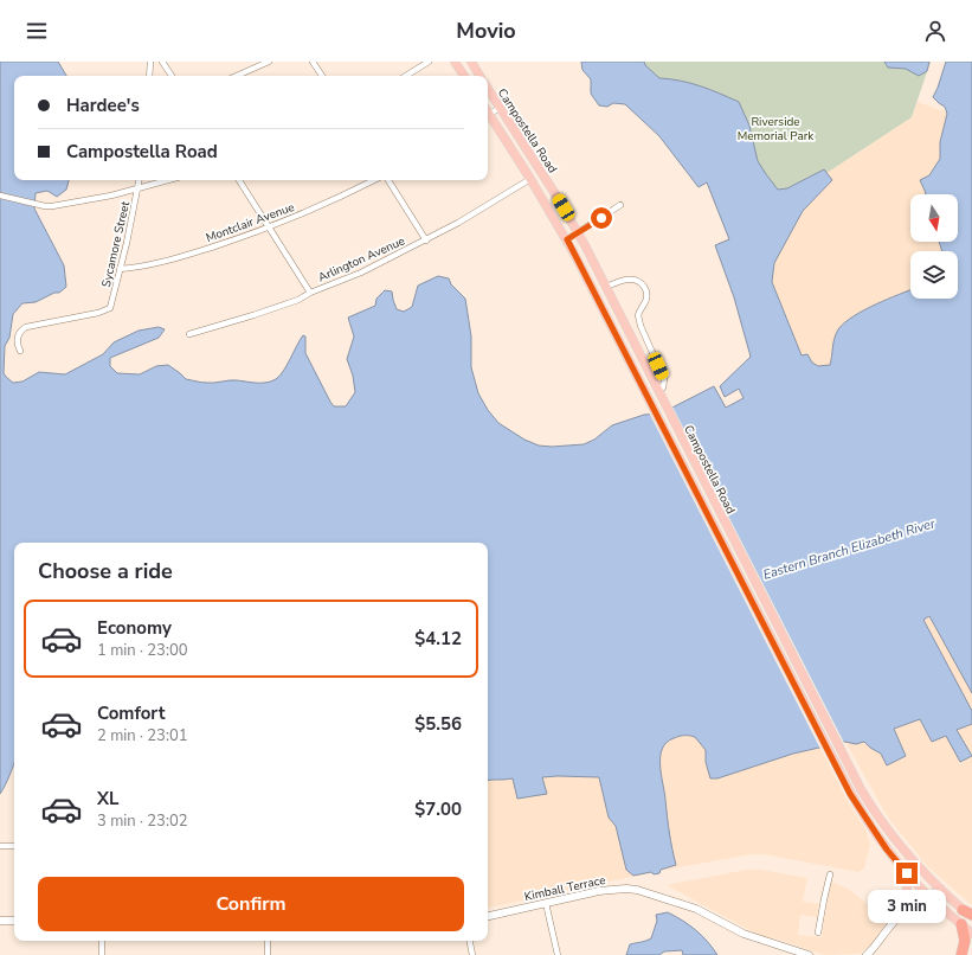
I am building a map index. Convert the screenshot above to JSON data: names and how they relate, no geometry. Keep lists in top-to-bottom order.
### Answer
{
  "streets": {
    "main road": ["Campostella Road"],
    "street": [
      "Montclair Avenue",
      "Sycamore Street",
      "Arlington Avenue",
      "Kimball Terrace"
    ]
  },
  "crossings": [
    ["Campostella Road", "Arlington Avenue"],
    ["Montclair Avenue", "Sycamore Street"]
  ],
  "water": ["Eastern Branch Elizabeth River"],
  "parks": ["Riverside Memorial Park"],
  "north": "bottom",
  "page": {
    "header": "Movio",
    "banner": ["Hardee's", "Campostella Road"],
    "heading": "Choose a ride",
    "list": [
      {
        "name": "Economy",
        "note": "1 min · 23:00",
        "value": "$4.12"
      },
      {
        "name": "Comfort",
        "note": "2 min · 23:01",
        "value": "$5.56"
      },
      {
        "name": "XL",
        "note": "3 min · 23:02",
        "value": "$7.00"
      }
    ],
    "buttons": "Confirm",
    "bubble": "3 min"
  }
}
